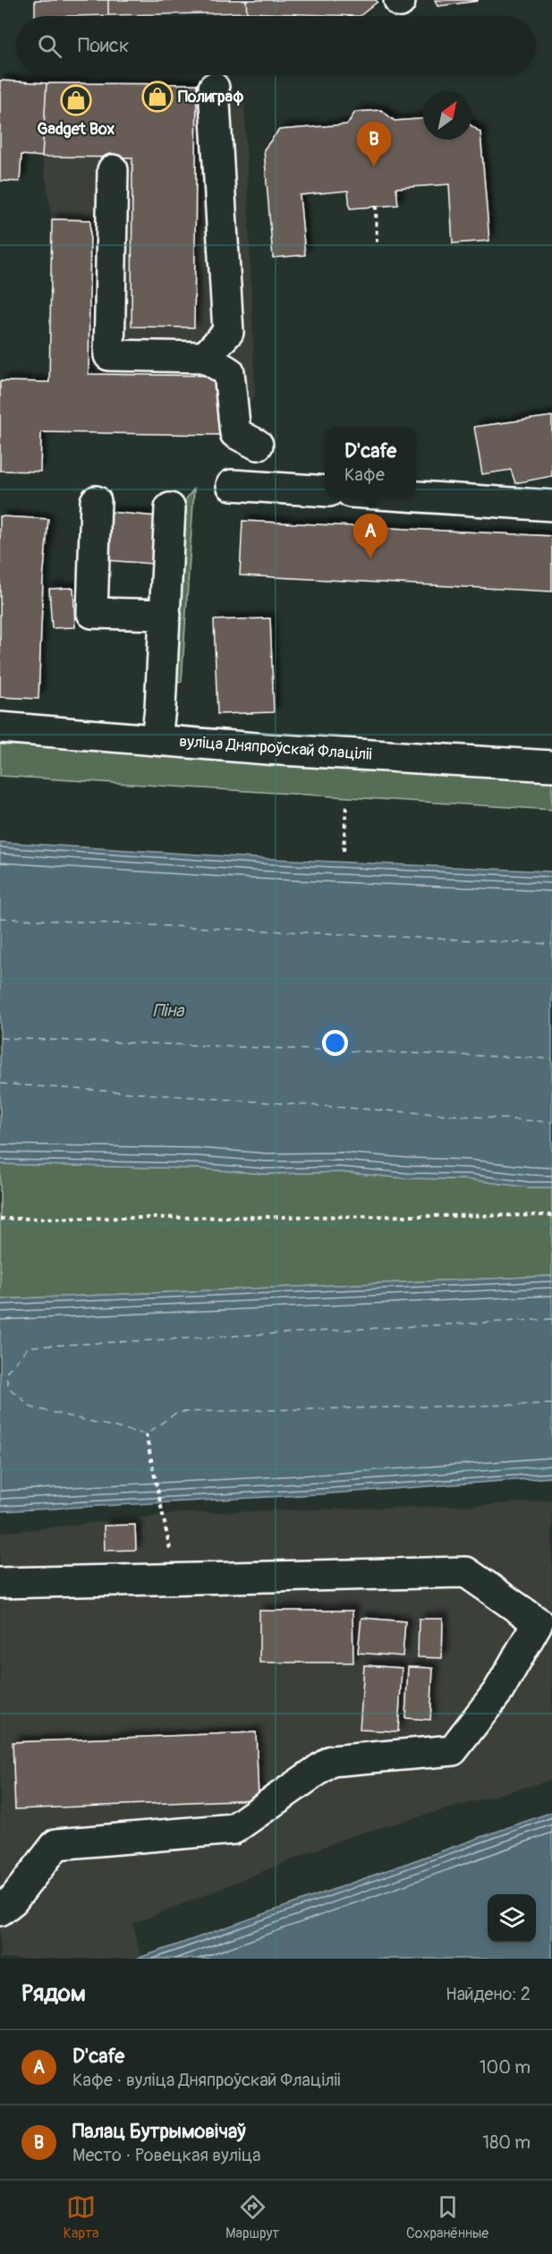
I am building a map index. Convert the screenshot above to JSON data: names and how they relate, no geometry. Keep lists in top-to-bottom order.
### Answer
{
  "streets": {
    "street": ["вуліца Дняпроўскай Флаціліі"]
  },
  "water": ["Піна"],
  "places": {
    "shop": ["Полиграф", "Gadget Box"]
  },
  "north": "top right",
  "page": {
    "search": "Поиск",
    "pins": ["B", "A"],
    "popup": ["D'cafe", "Кафе"],
    "heading": ["Рядом", "Найдено: 2"],
    "list": [
      {
        "mark": "A",
        "name": "D'cafe",
        "note": "Кафе · вуліца Дняпроўскай Флаціліі",
        "value": "100 m"
      },
      {
        "mark": "B",
        "name": "Палац Бутрымовічаў",
        "note": "Место · Ровецкая вуліца",
        "value": "180 m"
      }
    ],
    "nav": ["Карта", "Маршрут", "Сохранённые"]
  }
}
